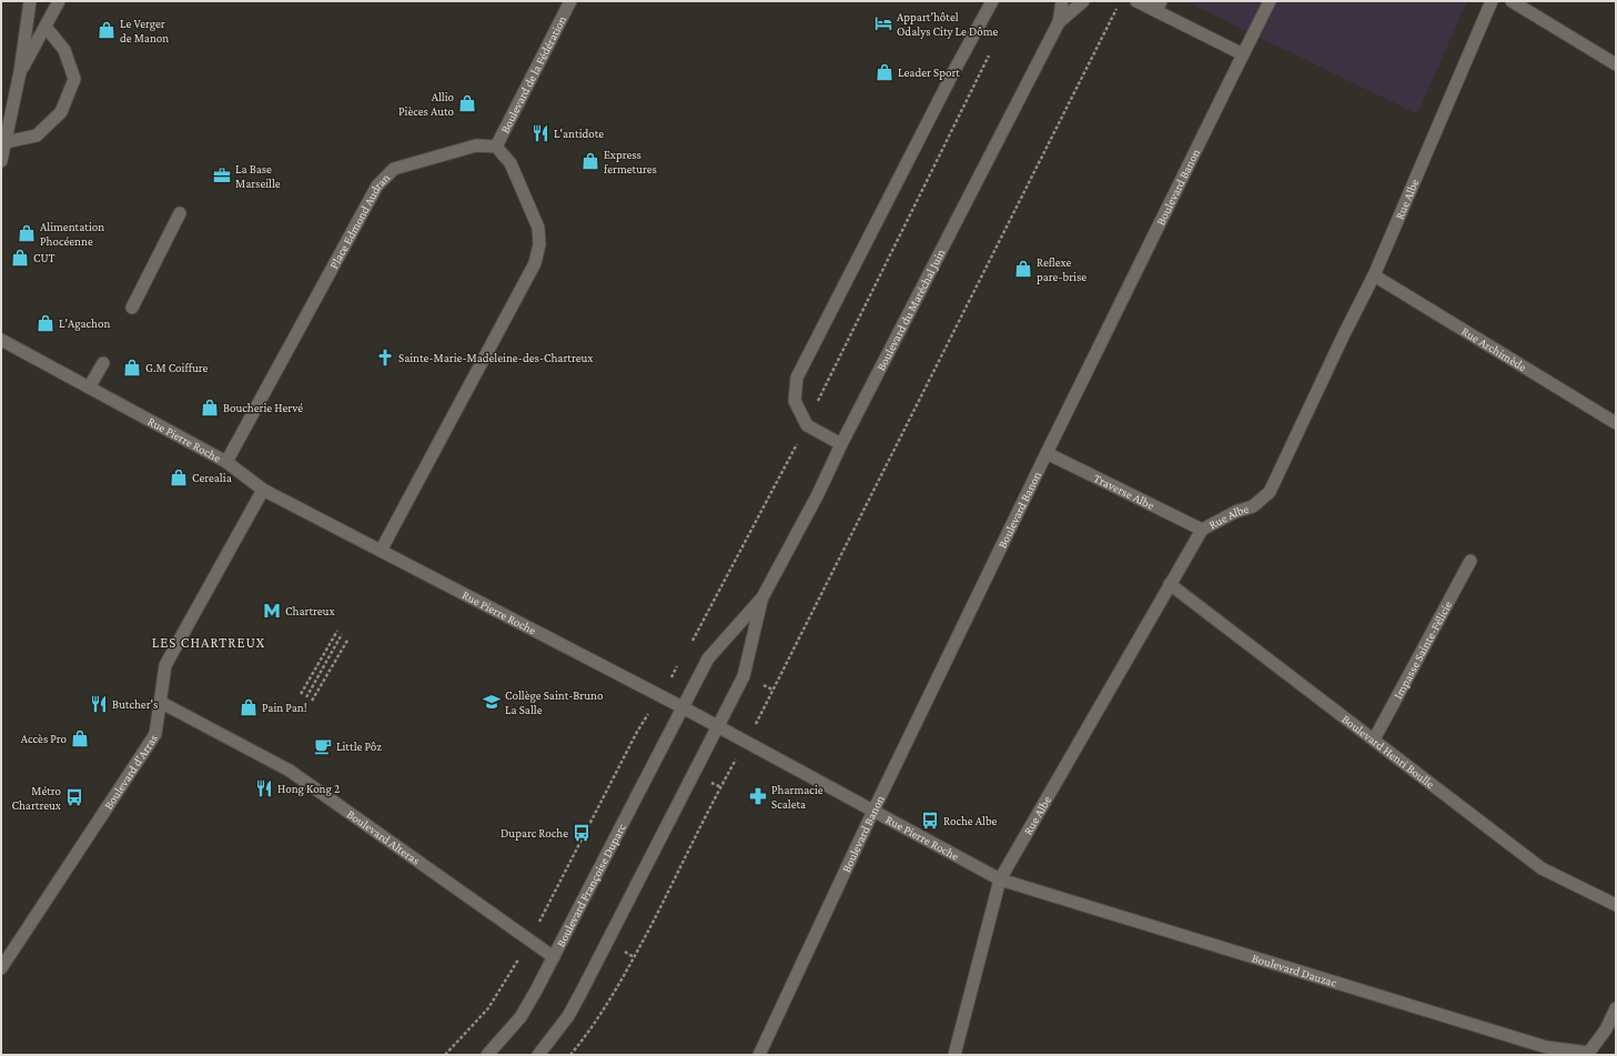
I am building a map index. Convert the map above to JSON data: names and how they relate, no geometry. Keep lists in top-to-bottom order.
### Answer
{
  "streets": {
    "street": [
      "Boulevard de la Fédération",
      "Boulevard Banon",
      "Rue Albe",
      "Place Edmond Audran",
      "Boulevard du Maréchal Juin",
      "Rue Archimède",
      "Rue Pierre Roche",
      "Traverse Albe",
      "Impasse Sainte-Félicie",
      "Boulevard Henri Boulle",
      "Boulevard d'Arras",
      "Boulevard Alteras",
      "Boulevard Françoise Duparc",
      "Boulevard Dauzac"
    ]
  },
  "crossings": [
    ["Boulevard de la Fédération", "Place Edmond Audran"],
    ["Boulevard Banon", "Rue Pierre Roche"],
    ["Boulevard Banon", "Traverse Albe"],
    ["Rue Albe", "Rue Archimède"],
    ["Rue Albe", "Rue Pierre Roche"],
    ["Rue Albe", "Traverse Albe"],
    ["Rue Albe", "Boulevard Henri Boulle"],
    ["Rue Albe", "Boulevard Dauzac"],
    ["Place Edmond Audran", "Rue Pierre Roche"],
    ["Boulevard du Maréchal Juin", "Rue Pierre Roche"],
    ["Boulevard du Maréchal Juin", "Boulevard Françoise Duparc"],
    ["Rue Pierre Roche", "Boulevard d'Arras"],
    ["Rue Pierre Roche", "Boulevard Françoise Duparc"],
    ["Rue Pierre Roche", "Boulevard Dauzac"],
    ["Impasse Sainte-Félicie", "Boulevard Henri Boulle"],
    ["Boulevard d'Arras", "Boulevard Alteras"],
    ["Boulevard Alteras", "Boulevard Françoise Duparc"]
  ],
  "districts": ["LES CHARTREUX"],
  "places": {
    "hotel": ["Appart'hôtel Odalys City Le Dôme"],
    "shop": [
      "Le Verger de Manon",
      "Leader Sport",
      "Allio Pièces Auto",
      "Express fermetures",
      "Alimentation Phocéenne",
      "CUT",
      "Reflexe pare-brise",
      "L'Agachon",
      "G.M Coiffure",
      "Boucherie Hervé",
      "Cerealia",
      "Pain Pan!",
      "Accès Pro"
    ],
    "restaurant": ["L'antidote", "Butcher's", "Hong Kong 2"],
    "office": ["La Base Marseille"],
    "church": ["Sainte-Marie-Madeleine-des-Chartreux"],
    "metro station": ["Chartreux"],
    "school or university": ["Collège Saint-Bruno La Salle"],
    "cafe": ["Little Pôz"],
    "pharmacy": ["Pharmacie Scaleta"],
    "bus stop": ["Métro Chartreux", "Roche Albe", "Duparc Roche"]
  }
}
